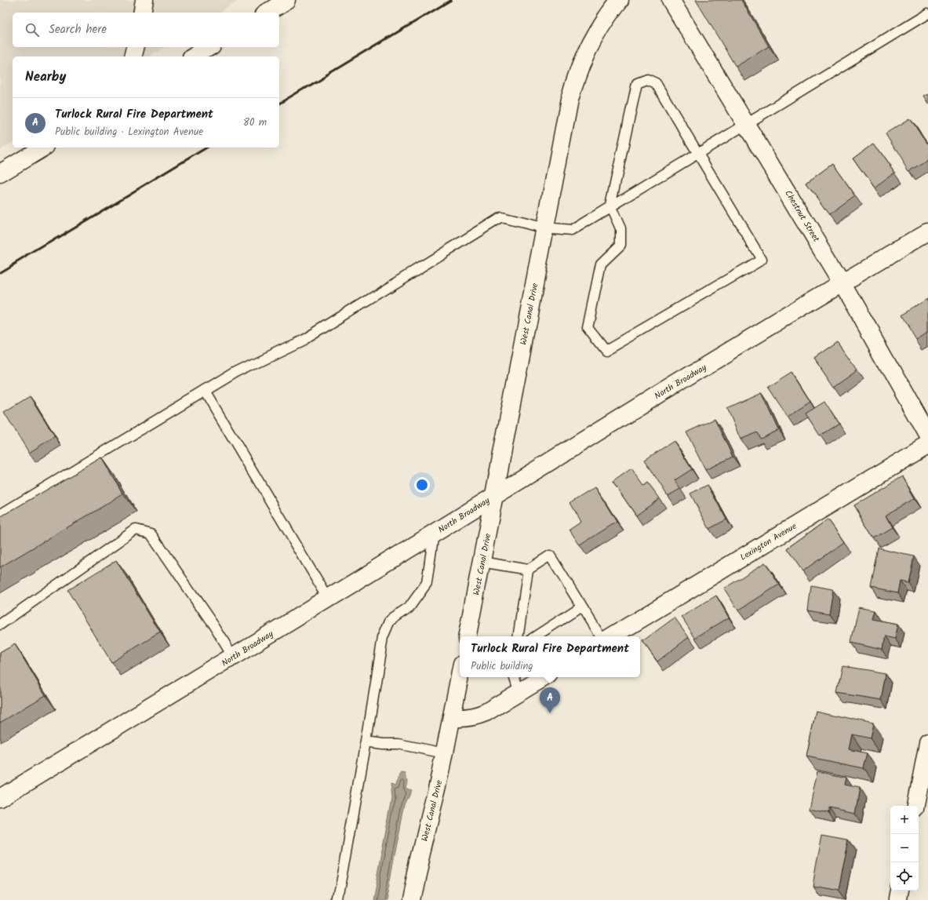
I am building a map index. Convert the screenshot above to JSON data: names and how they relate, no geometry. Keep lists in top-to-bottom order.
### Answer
{
  "streets": {
    "street": [
      "Chestnut Street",
      "West Canal Drive",
      "North Broadway",
      "Lexington Avenue"
    ]
  },
  "crossings": [
    ["Chestnut Street", "North Broadway"],
    ["West Canal Drive", "North Broadway"]
  ],
  "page": {
    "search": "Search here",
    "heading": "Nearby",
    "list": [
      {
        "mark": "A",
        "name": "Turlock Rural Fire Department",
        "note": "Public building · Lexington Avenue",
        "value": "80 m"
      }
    ],
    "popup": ["Turlock Rural Fire Department", "Public building"],
    "pins": "A",
    "map_buttons": ["+", "−"]
  }
}
